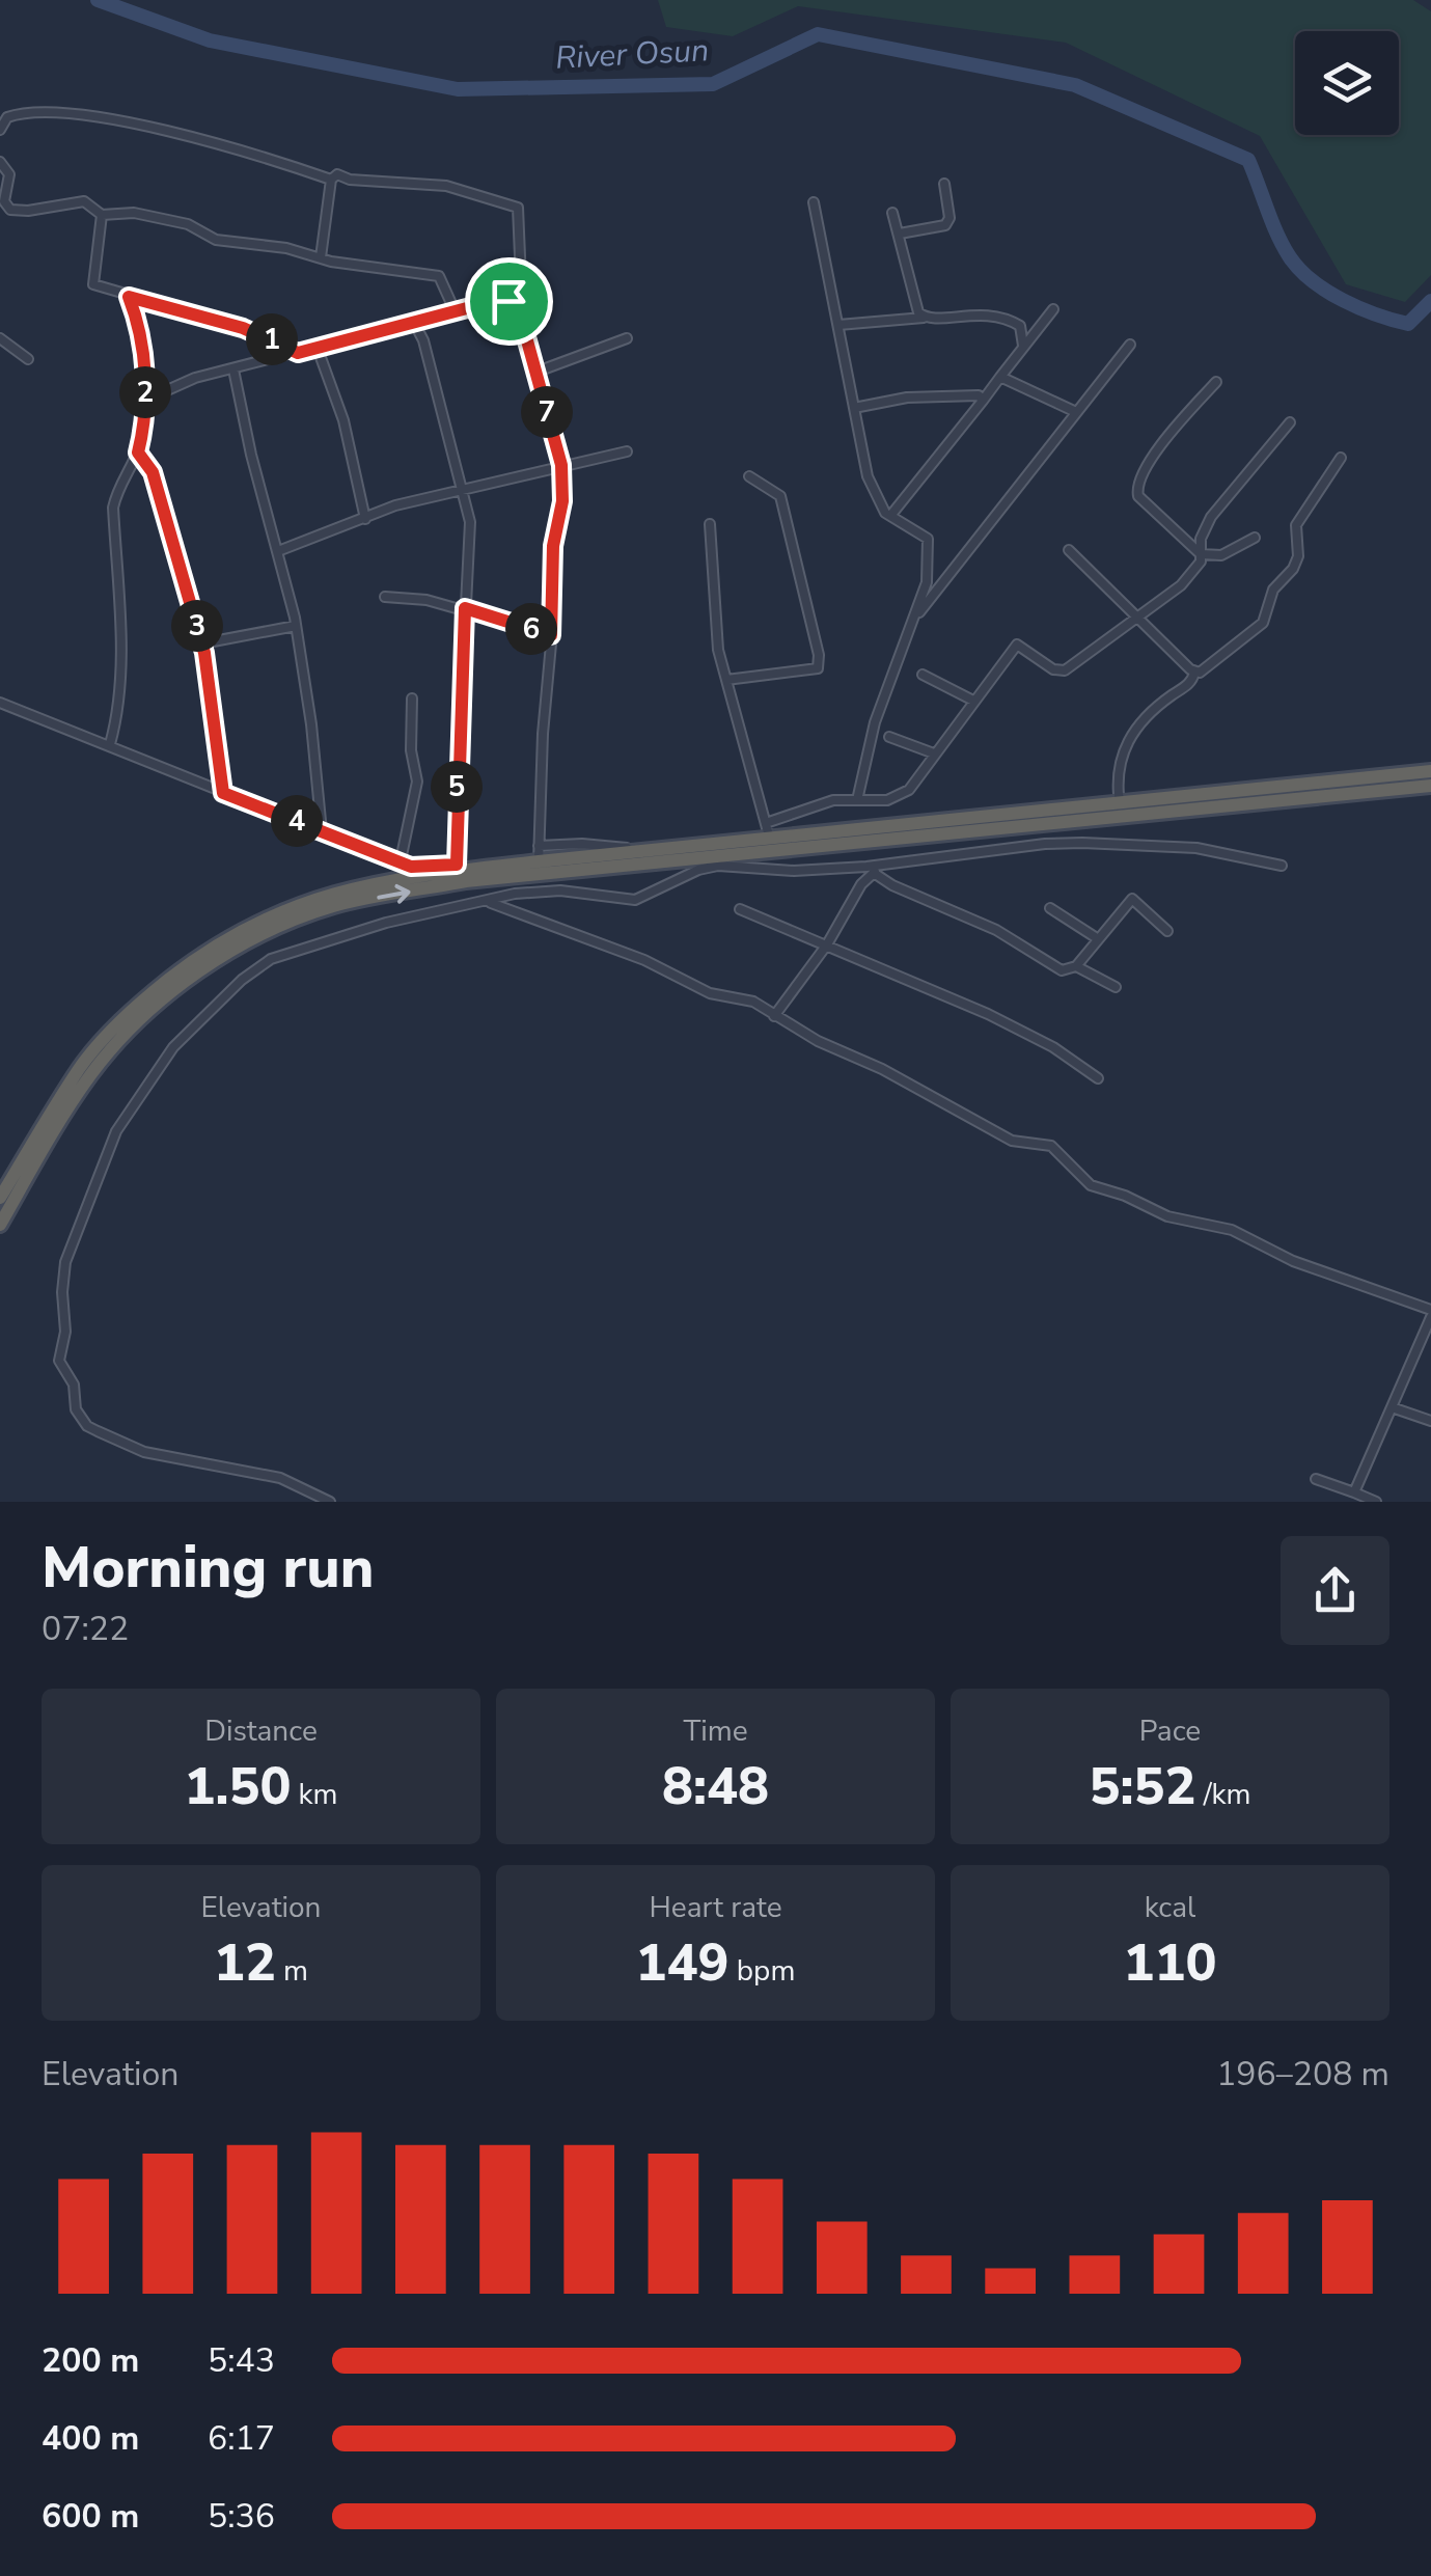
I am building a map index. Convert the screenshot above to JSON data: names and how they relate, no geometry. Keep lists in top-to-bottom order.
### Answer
{
  "water": ["River Osun"],
  "page": {
    "pins": [
      "1",
      "2",
      "7",
      "3",
      "6",
      "5",
      "4"
    ],
    "heading": ["Morning run", "07:22"],
    "stats": [
      ["Distance", "1.50 km"],
      ["Time", "8:48"],
      ["Pace", "5:52 /km"],
      ["Elevation", "12 m"],
      ["Heart rate", "149 bpm"],
      ["kcal", "110"]
    ],
    "chart": ["Elevation", "196–208 m"],
    "list": [
      {
        "name": "200 m",
        "note": "5:43"
      },
      {
        "name": "400 m",
        "note": "6:17"
      },
      {
        "name": "600 m",
        "note": "5:36"
      }
    ]
  }
}
